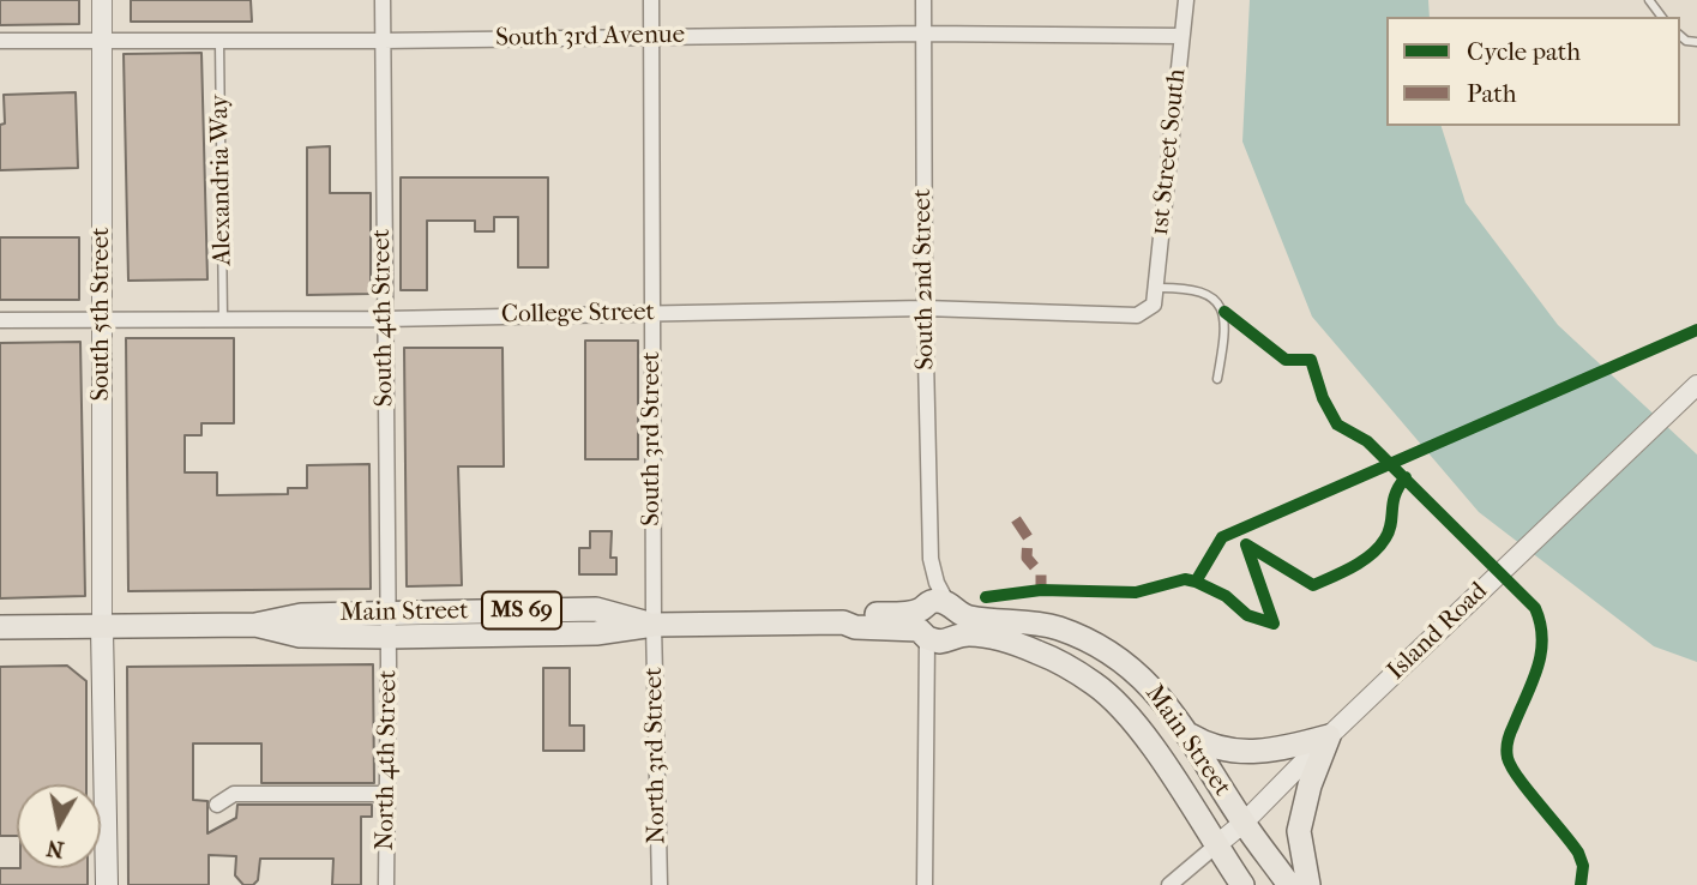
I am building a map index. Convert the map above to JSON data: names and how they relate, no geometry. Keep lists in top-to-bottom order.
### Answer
{
  "streets": {
    "main road": ["MS 69", "Main Street"],
    "street": [
      "South 3rd Avenue",
      "1st Street South",
      "South 2nd Street",
      "South 5th Street",
      "College Street",
      "South 4th Street",
      "South 3rd Street",
      "Island Road",
      "North 3rd Street",
      "North 4th Street"
    ],
    "lane": ["Alexandria Way"]
  },
  "crossings": [
    ["South 3rd Avenue", "1st Street South"],
    ["South 3rd Avenue", "Alexandria Way"],
    ["South 3rd Avenue", "South 2nd Street"],
    ["South 3rd Avenue", "South 5th Street"],
    ["South 3rd Avenue", "South 4th Street"],
    ["South 3rd Avenue", "South 3rd Street"],
    ["1st Street South", "College Street"],
    ["Alexandria Way", "College Street"],
    ["South 2nd Street", "College Street"],
    ["South 2nd Street", "Main Street"],
    ["South 5th Street", "College Street"],
    ["South 5th Street", "Main Street"],
    ["College Street", "South 4th Street"],
    ["College Street", "South 3rd Street"],
    ["South 4th Street", "Main Street"],
    ["South 4th Street", "North 4th Street"],
    ["South 3rd Street", "Main Street"],
    ["South 3rd Street", "North 3rd Street"],
    ["Main Street", "Island Road"],
    ["Main Street", "North 3rd Street"],
    ["Main Street", "North 4th Street"]
  ],
  "legend": ["Cycle path", "Path"],
  "north": "bottom"
}
